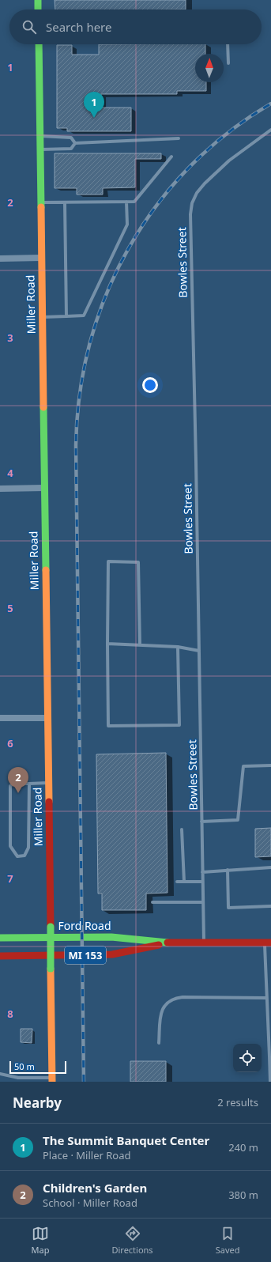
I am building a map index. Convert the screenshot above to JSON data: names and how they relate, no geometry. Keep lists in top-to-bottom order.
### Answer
{
  "streets": {
    "street": ["Miller Road", "Ford Road", "MI 153"],
    "lane": ["Bowles Street"]
  },
  "crossings": [
    ["Bowles Street", "Ford Road"]
  ],
  "scale_bar": "50 m",
  "north": "top",
  "page": {
    "search": "Search here",
    "pins": ["1", "2"],
    "scale": "50 m",
    "heading": ["Nearby", "2 results"],
    "list": [
      {
        "mark": "1",
        "name": "The Summit Banquet Center",
        "note": "Place · Miller Road",
        "value": "240 m"
      },
      {
        "mark": "2",
        "name": "Children's Garden",
        "note": "School · Miller Road",
        "value": "380 m"
      }
    ],
    "nav": ["Map", "Directions", "Saved"]
  },
  "grid": {
    "rows": [
      "1",
      "2",
      "3",
      "4",
      "5",
      "6",
      "7",
      "8"
    ]
  }
}
